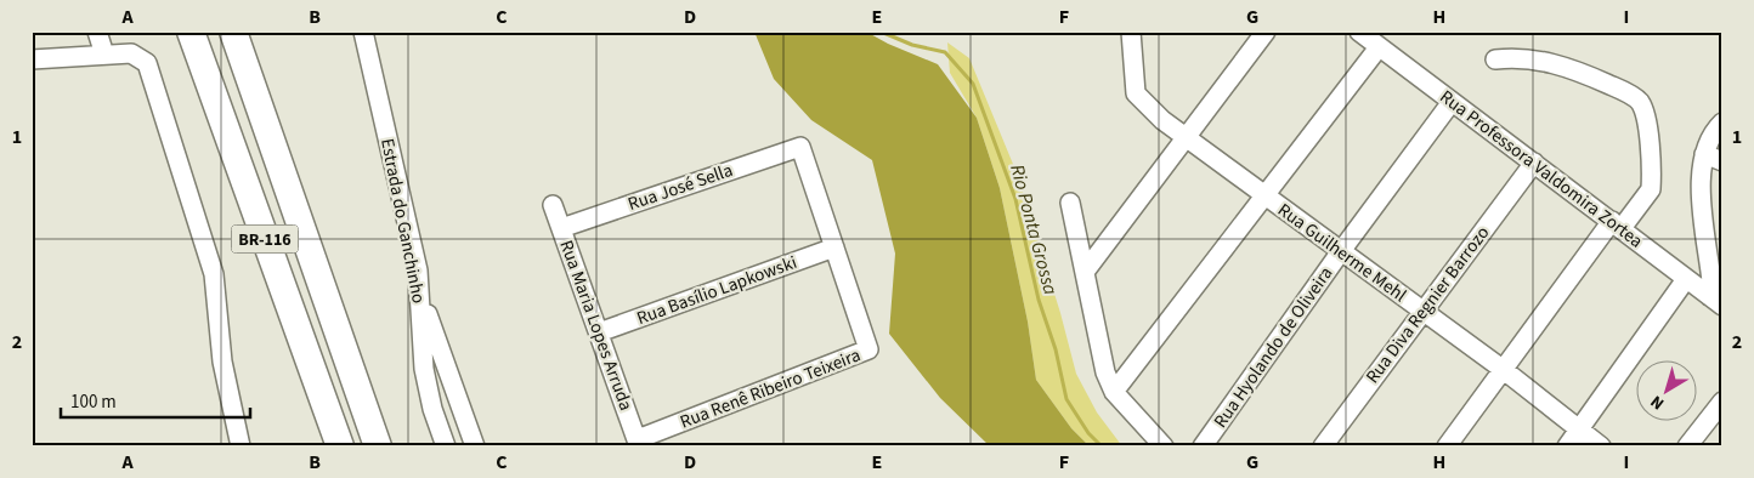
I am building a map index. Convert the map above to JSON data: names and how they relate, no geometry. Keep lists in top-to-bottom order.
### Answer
{
  "streets": {
    "highway": ["BR-116"],
    "street": [
      "Rua Professora Valdomira Zortea",
      "Rua José Sella",
      "Estrada do Ganchinho",
      "Rua Guilherme Mehl",
      "Rua Basílio Lapkowski",
      "Rua Diva Regnier Barrozo",
      "Rua Maria Lopes Arruda",
      "Rua Hyolando de Oliveira",
      "Rua Renê Ribeiro Teixeira"
    ]
  },
  "crossings": [
    ["Rua Professora Valdomira Zortea", "Rua Diva Regnier Barrozo"],
    ["Rua Professora Valdomira Zortea", "Rua Hyolando de Oliveira"],
    ["Rua José Sella", "Rua Basílio Lapkowski"],
    ["Rua José Sella", "Rua Maria Lopes Arruda"],
    ["Rua José Sella", "Rua Renê Ribeiro Teixeira"],
    ["Rua Guilherme Mehl", "Rua Diva Regnier Barrozo"],
    ["Rua Guilherme Mehl", "Rua Hyolando de Oliveira"],
    ["Rua Basílio Lapkowski", "Rua Maria Lopes Arruda"],
    ["Rua Basílio Lapkowski", "Rua Renê Ribeiro Teixeira"],
    ["Rua Maria Lopes Arruda", "Rua Renê Ribeiro Teixeira"]
  ],
  "water": ["Rio Ponta Grossa"],
  "scale_bar": "100 m",
  "north": "bottom left",
  "grid": {
    "columns": [
      "A",
      "B",
      "C",
      "D",
      "E",
      "F",
      "G",
      "H",
      "I"
    ],
    "rows": ["1", "2"]
  }
}
